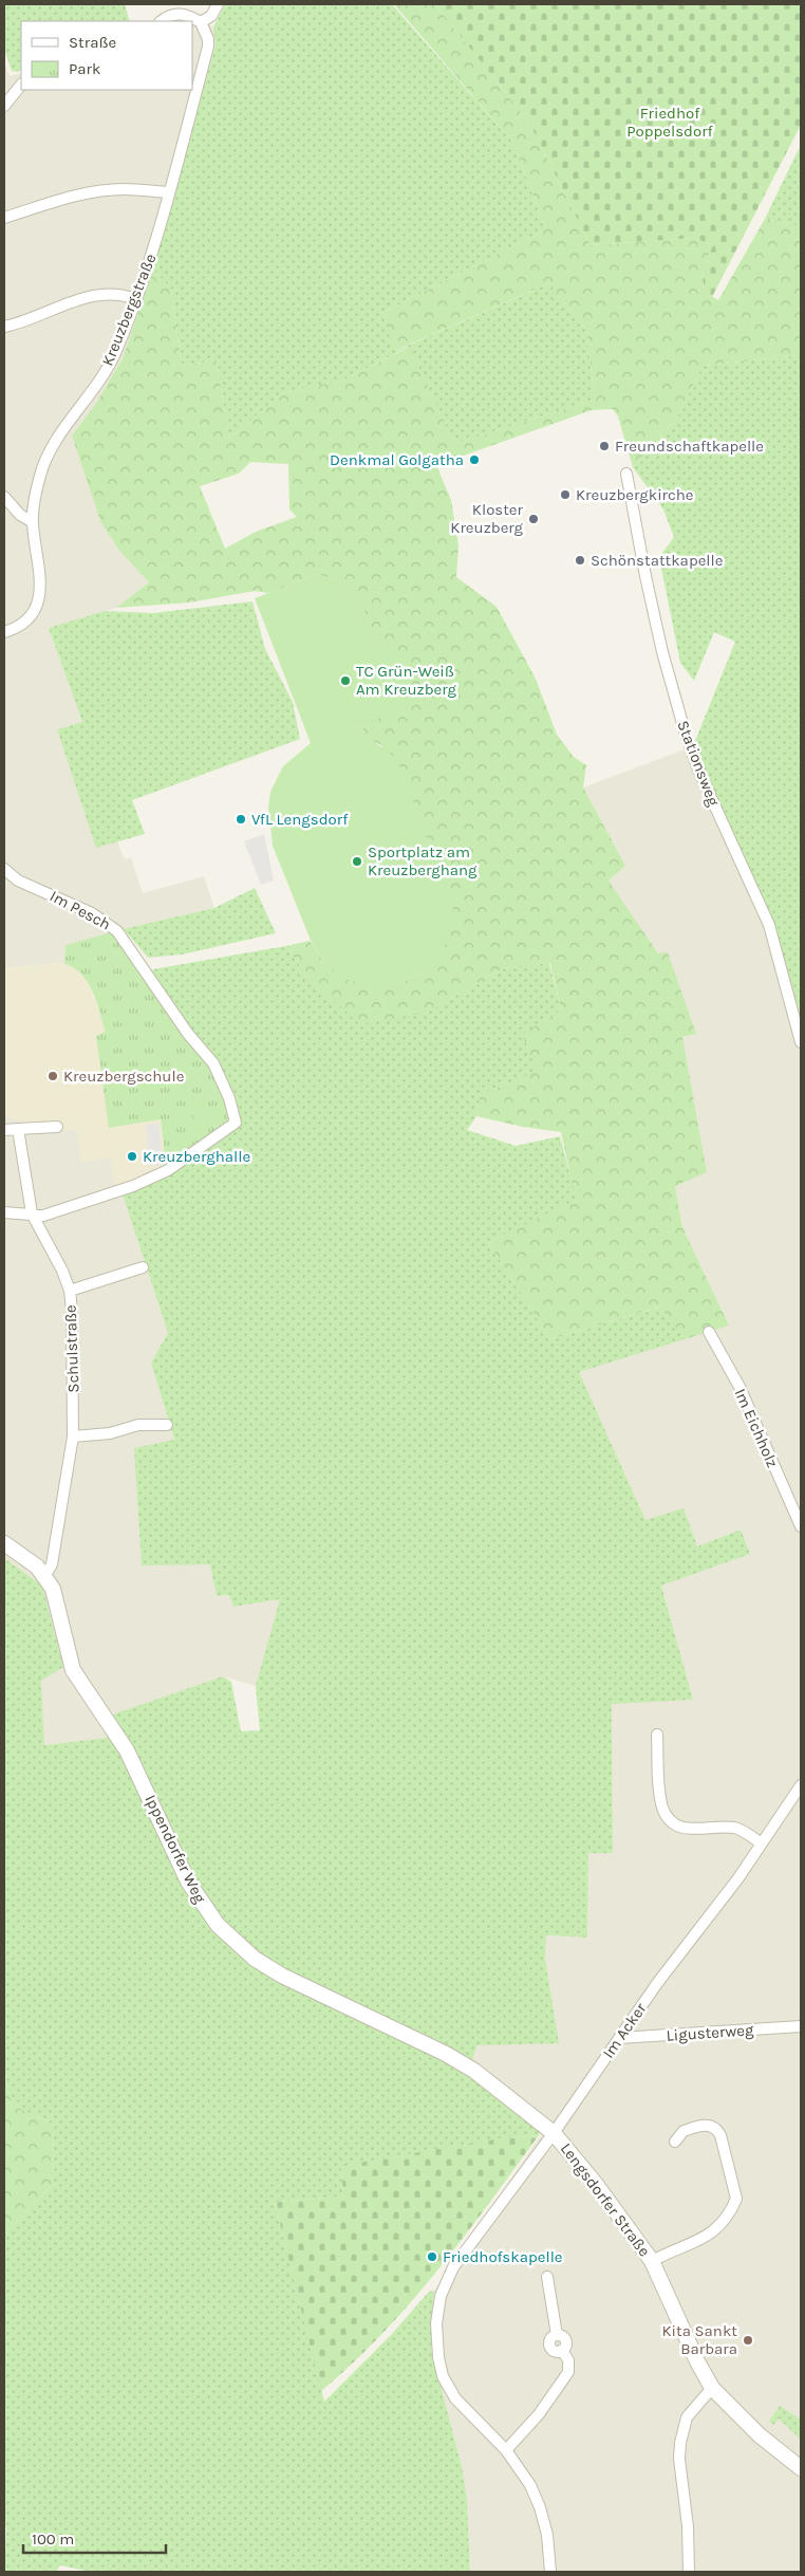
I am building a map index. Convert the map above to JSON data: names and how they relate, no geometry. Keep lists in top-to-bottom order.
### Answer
{
  "streets": {
    "street": [
      "Kreuzbergstraße",
      "Stationsweg",
      "Im Pesch",
      "Schulstraße",
      "Im Eichholz",
      "Ippendorfer Weg",
      "Im Acker",
      "Ligusterweg",
      "Lengsdorfer Straße"
    ]
  },
  "crossings": [
    ["Im Pesch", "Schulstraße"],
    ["Schulstraße", "Ippendorfer Weg"],
    ["Ippendorfer Weg", "Im Acker"],
    ["Ippendorfer Weg", "Lengsdorfer Straße"],
    ["Im Acker", "Ligusterweg"],
    ["Im Acker", "Lengsdorfer Straße"]
  ],
  "parks": ["Friedhof Poppelsdorf"],
  "places": [
    "Freundschaftkapelle",
    "Denkmal Golgatha",
    "Kreuzbergkirche",
    "Kloster Kreuzberg",
    "Schönstattkapelle",
    "TC Grün-Weiß Am Kreuzberg",
    "VfL Lengsdorf",
    "Sportplatz am Kreuzberghang",
    "Kreuzbergschule",
    "Kreuzberghalle",
    "Friedhofskapelle",
    "Kita Sankt Barbara"
  ],
  "legend": ["Straße", "Park"],
  "scale_bar": "100 m"
}
